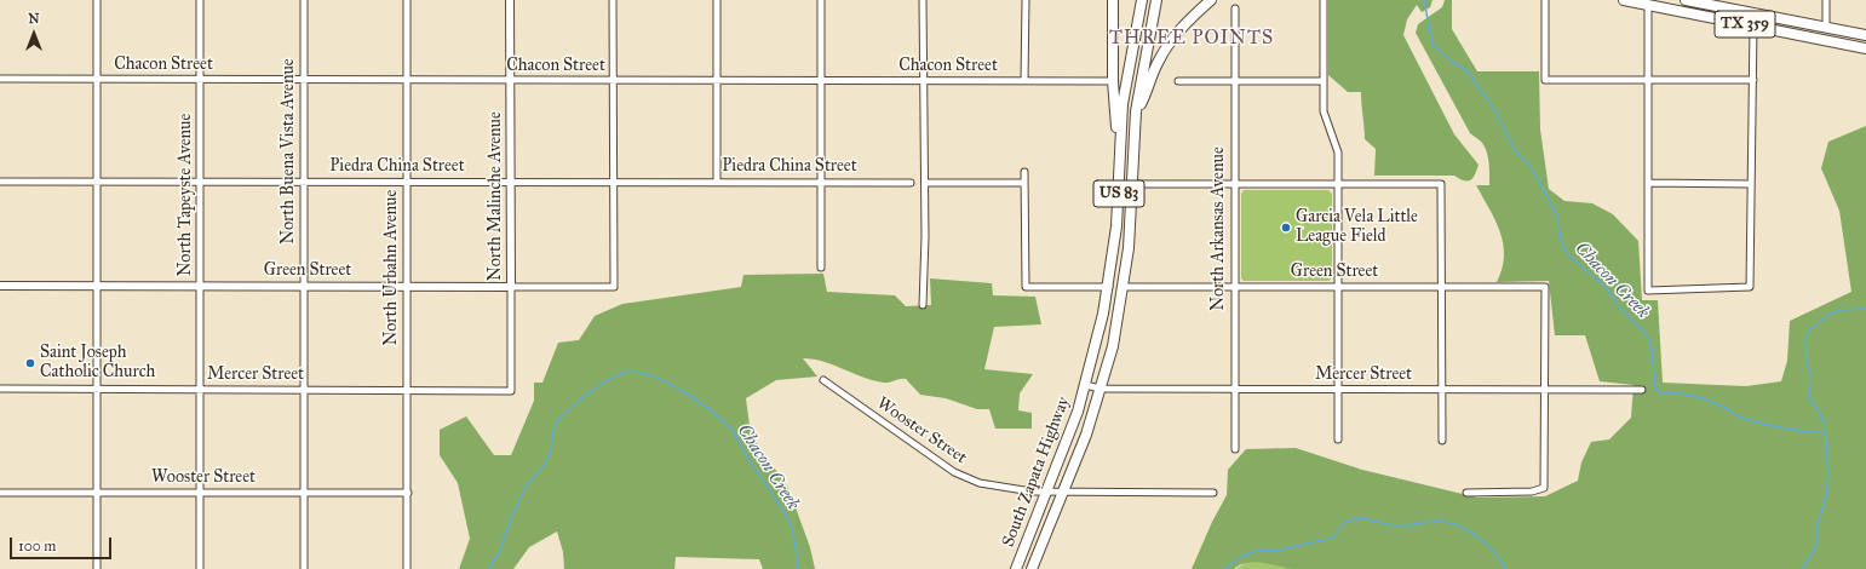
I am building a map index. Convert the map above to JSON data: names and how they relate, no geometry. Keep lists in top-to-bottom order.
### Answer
{
  "streets": {
    "main road": ["TX 359", "US 83", "South Zapata Highway"],
    "street": [
      "Chacon Street",
      "North Buena Vista Avenue",
      "Piedra China Street",
      "North Tapeyste Avenue",
      "North Malinche Avenue",
      "North Arkansas Avenue",
      "North Urbahn Avenue",
      "Green Street",
      "Mercer Street",
      "Wooster Street"
    ]
  },
  "crossings": [
    ["Chacon Street", "North Buena Vista Avenue"],
    ["Chacon Street", "North Tapeyste Avenue"],
    ["Chacon Street", "North Malinche Avenue"],
    ["Chacon Street", "North Urbahn Avenue"],
    ["North Buena Vista Avenue", "Piedra China Street"],
    ["North Buena Vista Avenue", "Green Street"],
    ["North Buena Vista Avenue", "Mercer Street"],
    ["North Buena Vista Avenue", "Wooster Street"],
    ["Piedra China Street", "North Tapeyste Avenue"],
    ["Piedra China Street", "North Malinche Avenue"],
    ["Piedra China Street", "North Urbahn Avenue"],
    ["Piedra China Street", "Green Street"],
    ["US 83", "Green Street"],
    ["US 83", "Mercer Street"],
    ["US 83", "South Zapata Highway"],
    ["North Tapeyste Avenue", "Green Street"],
    ["North Tapeyste Avenue", "Mercer Street"],
    ["North Tapeyste Avenue", "Wooster Street"],
    ["North Malinche Avenue", "Green Street"],
    ["North Malinche Avenue", "Mercer Street"],
    ["North Arkansas Avenue", "Green Street"],
    ["North Arkansas Avenue", "Mercer Street"],
    ["North Urbahn Avenue", "Green Street"],
    ["North Urbahn Avenue", "Mercer Street"],
    ["North Urbahn Avenue", "Wooster Street"],
    ["Green Street", "Mercer Street"],
    ["Mercer Street", "South Zapata Highway"],
    ["Wooster Street", "South Zapata Highway"]
  ],
  "districts": ["THREE POINTS"],
  "water": ["Chacon Creek"],
  "places": ["Garcia Vela Little League Field", "Saint Joseph Catholic Church"],
  "scale_bar": "100 m",
  "north": "top"
}
